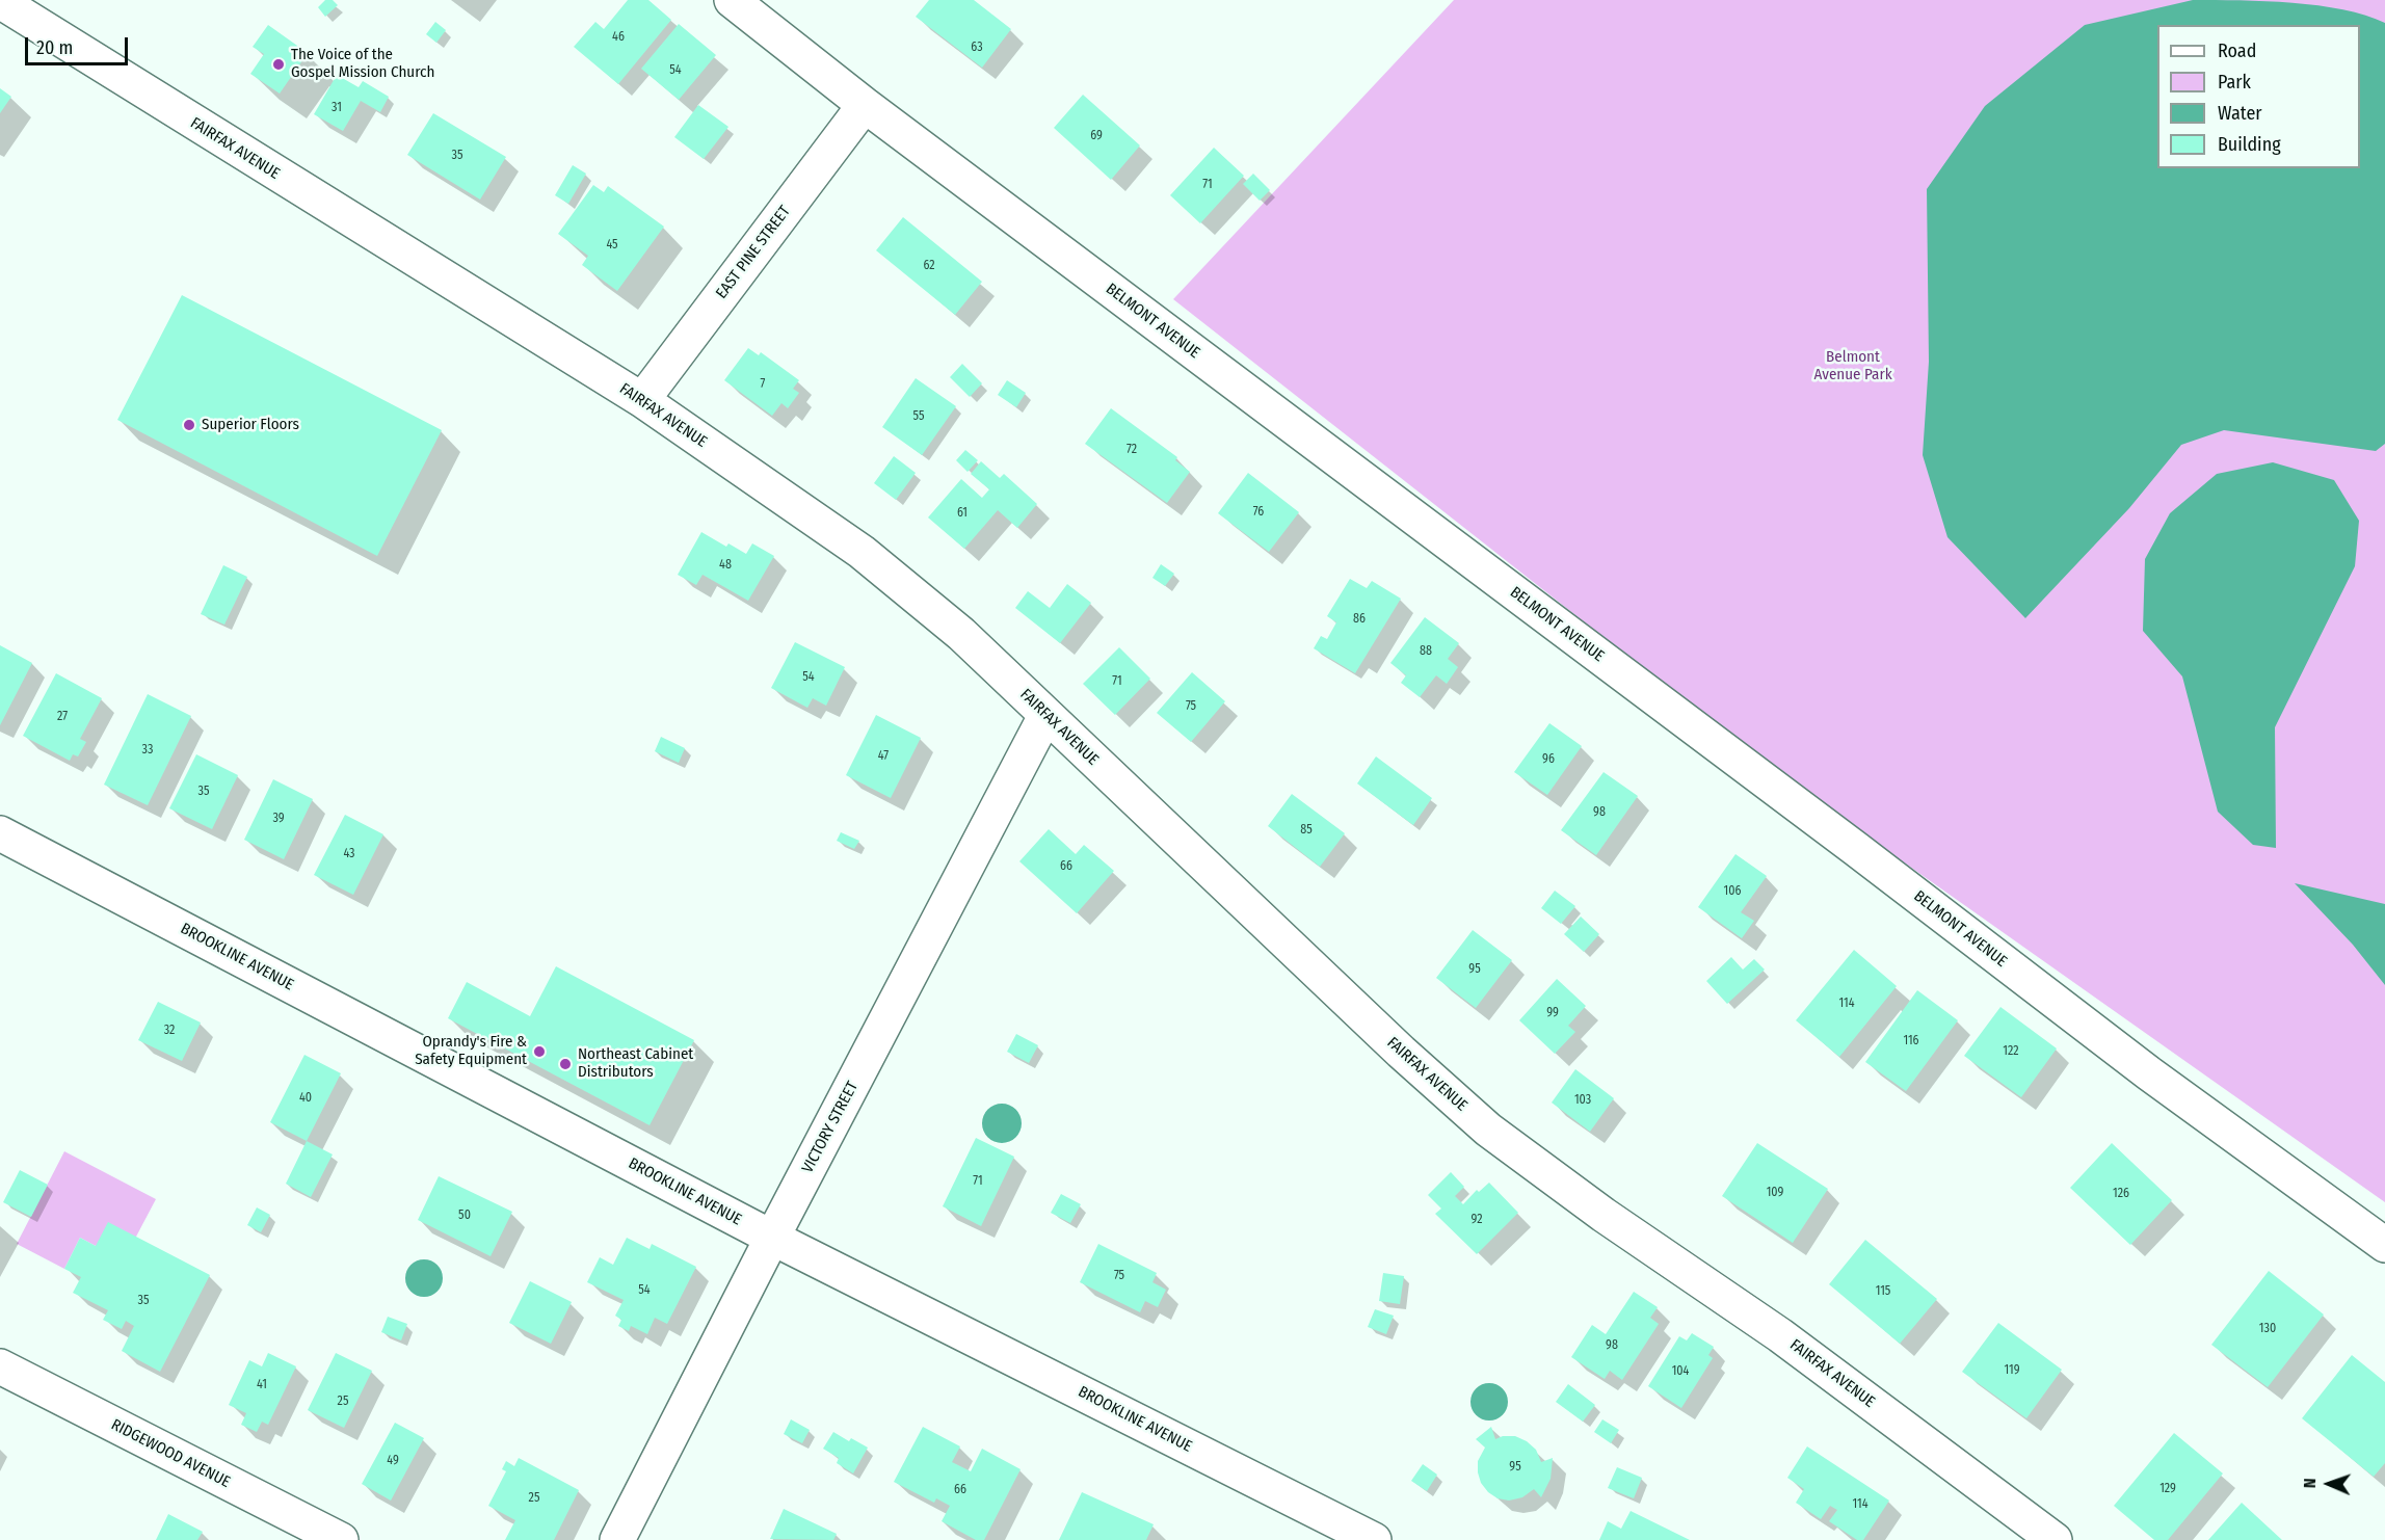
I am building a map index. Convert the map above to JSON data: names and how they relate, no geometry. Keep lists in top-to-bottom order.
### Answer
{
  "streets": {
    "street": [
      "FAIRFAX AVENUE",
      "EAST PINE STREET",
      "BELMONT AVENUE",
      "BROOKLINE AVENUE",
      "VICTORY STREET",
      "RIDGEWOOD AVENUE"
    ]
  },
  "crossings": [
    ["FAIRFAX AVENUE", "EAST PINE STREET"],
    ["FAIRFAX AVENUE", "VICTORY STREET"],
    ["EAST PINE STREET", "BELMONT AVENUE"],
    ["BROOKLINE AVENUE", "VICTORY STREET"]
  ],
  "parks": ["Belmont Avenue Park"],
  "places": [
    "The Voice of the Gospel Mission Church",
    "Superior Floors",
    "Oprandy's Fire & Safety Equipment",
    "Northeast Cabinet Distributors"
  ],
  "house_numbers": [
    "46",
    "63",
    "54",
    "31",
    "69",
    "35",
    "71",
    "45",
    "62",
    "7",
    "55",
    "72",
    "76",
    "61",
    "48",
    "86",
    "88",
    "54",
    "71",
    "75",
    "27",
    "33",
    "47",
    "96",
    "35",
    "98",
    "39",
    "85",
    "43",
    "66",
    "106",
    "95",
    "114",
    "99",
    "32",
    "116",
    "122",
    "40",
    "103",
    "71",
    "109",
    "126",
    "50",
    "92",
    "75",
    "54",
    "115",
    "35",
    "130",
    "98",
    "119",
    "104",
    "41",
    "25",
    "49",
    "95",
    "129",
    "66",
    "25",
    "114"
  ],
  "legend": [
    "Road",
    "Park",
    "Water",
    "Building"
  ],
  "scale_bar": "20 m",
  "north": "left"
}
